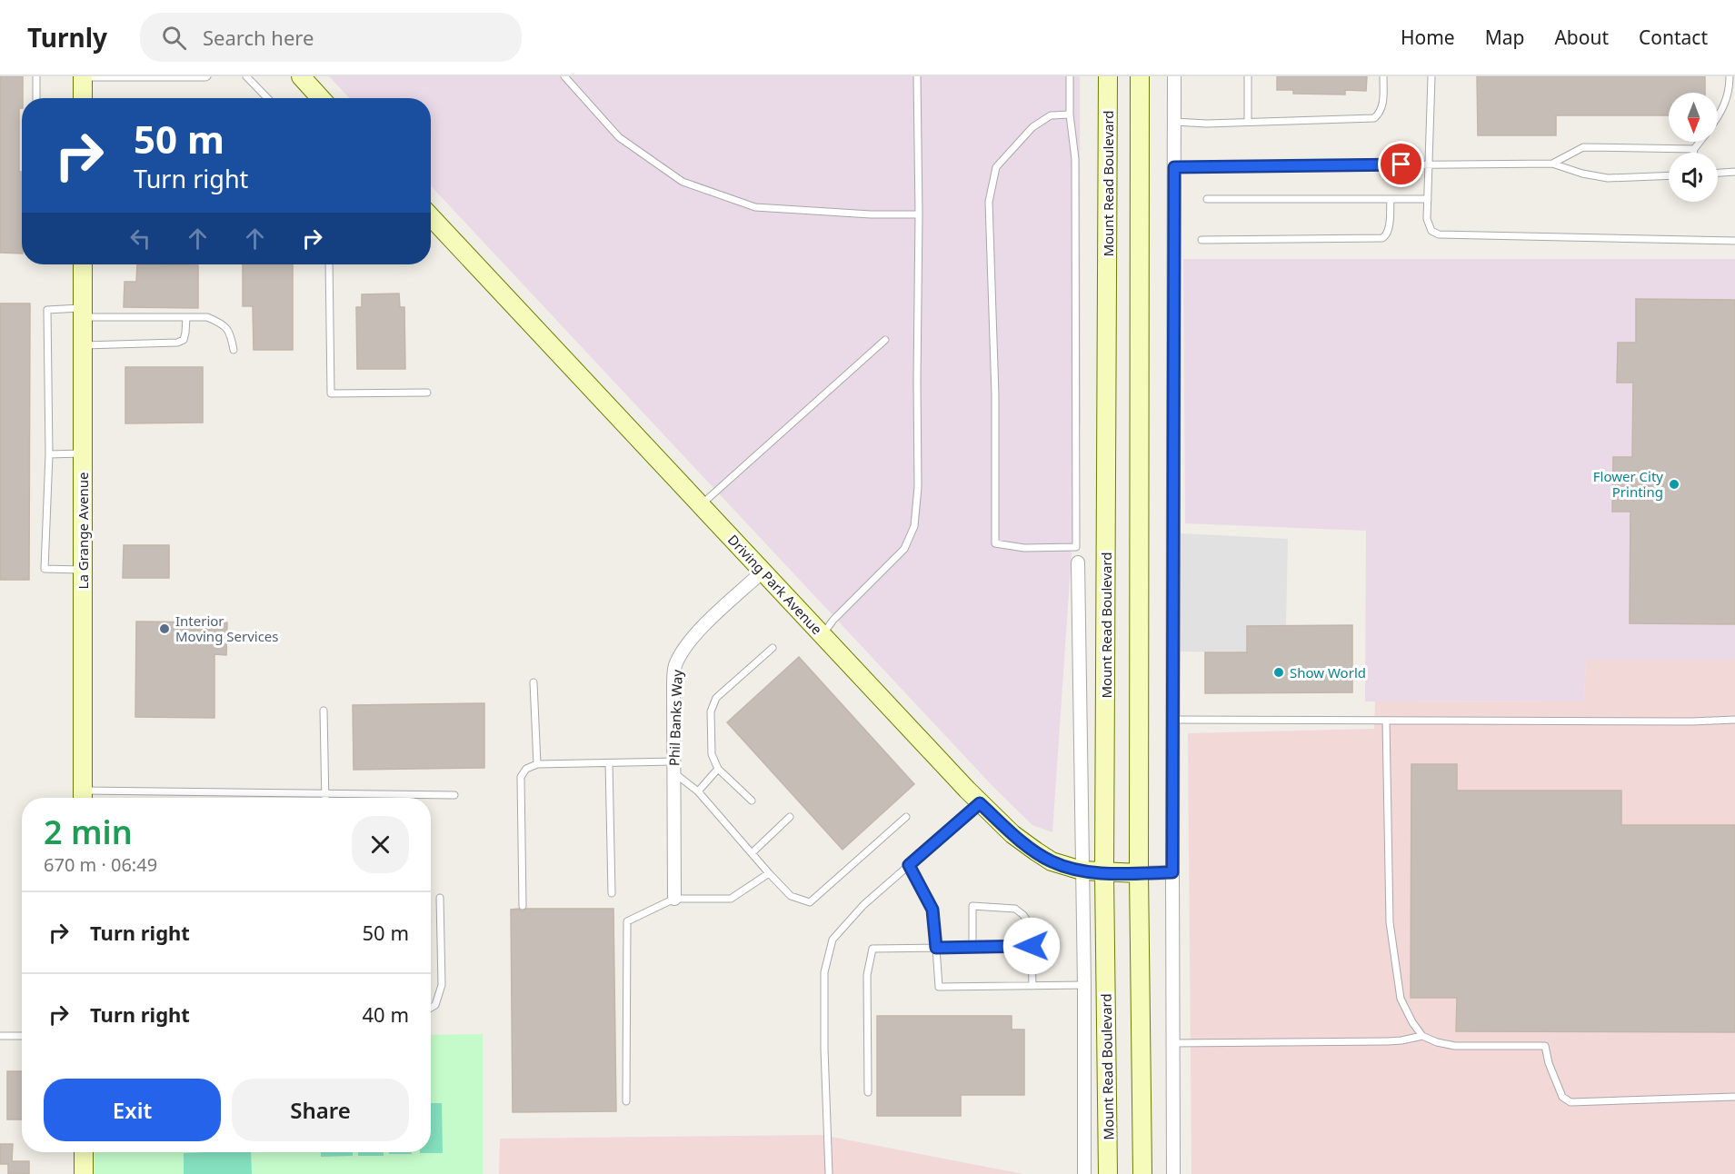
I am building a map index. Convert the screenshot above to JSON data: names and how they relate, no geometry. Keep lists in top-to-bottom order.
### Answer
{
  "streets": {
    "main road": ["Mount Read Boulevard", "La Grange Avenue", "Driving Park Avenue"],
    "street": ["Phil Banks Way"]
  },
  "crossings": [
    ["Mount Read Boulevard", "Driving Park Avenue"],
    ["Driving Park Avenue", "Phil Banks Way"]
  ],
  "places": ["Flower City Printing", "Interior Moving Services", "Show World"],
  "north": "bottom",
  "page": {
    "header": "Turnly",
    "search": "Search here",
    "nav": [
      "Home",
      "Map",
      "About",
      "Contact"
    ],
    "turn": ["50 m", "Turn right"],
    "heading": ["2 min", "670 m · 06:49"],
    "list": [
      {
        "name": "Turn right",
        "value": "50 m"
      },
      {
        "name": "Turn right",
        "value": "40 m"
      }
    ],
    "buttons": ["Exit", "Share"]
  }
}
